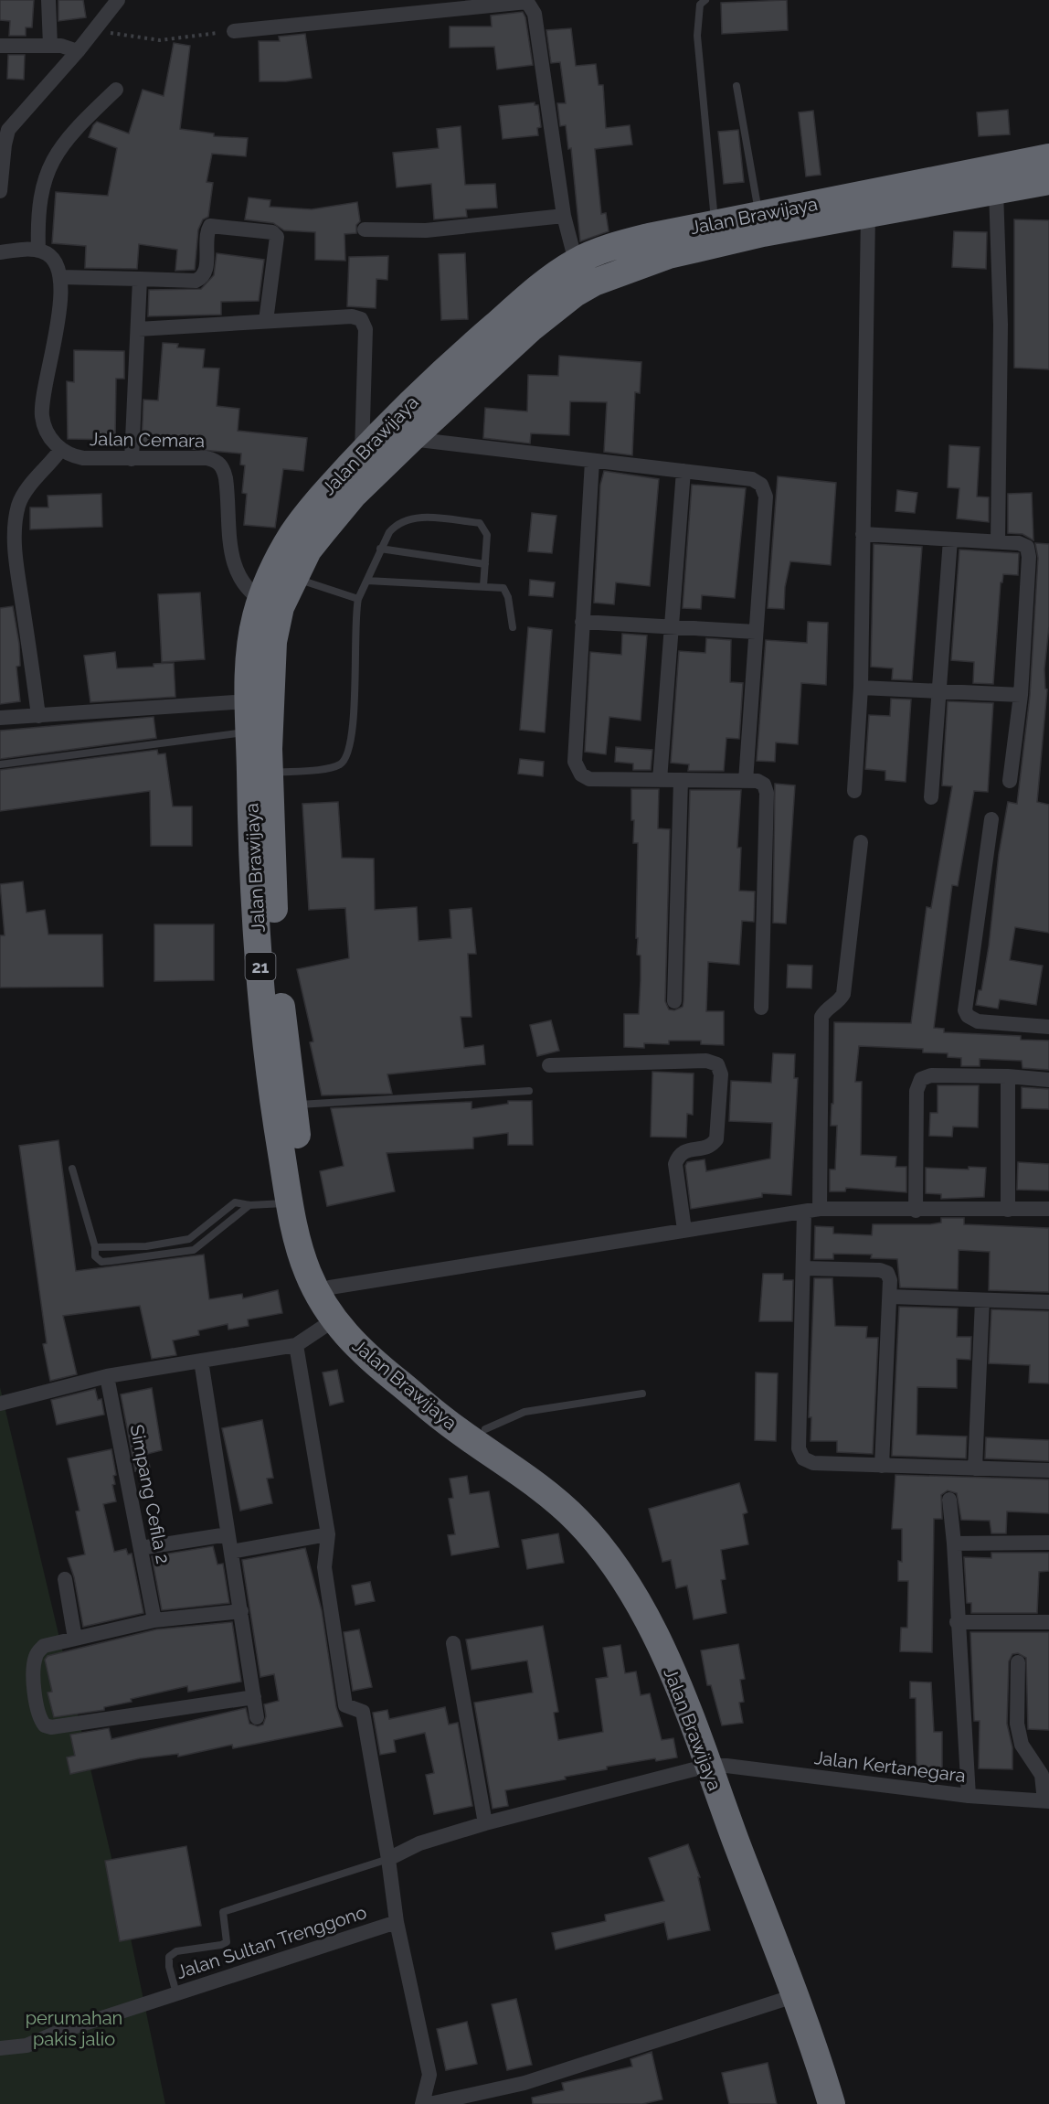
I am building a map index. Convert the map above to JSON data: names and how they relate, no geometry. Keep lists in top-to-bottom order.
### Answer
{
  "streets": {
    "highway": ["Jalan Brawijaya", "21"],
    "street": [
      "Jalan Cemara",
      "Simpang Cefila 2",
      "Jalan Kertanegara",
      "Jalan Sultan Trenggono"
    ]
  },
  "crossings": [
    ["Jalan Brawijaya", "Jalan Cemara"],
    ["Jalan Brawijaya", "Jalan Kertanegara"]
  ],
  "parks": ["perumahan pakis jalio"]
}
